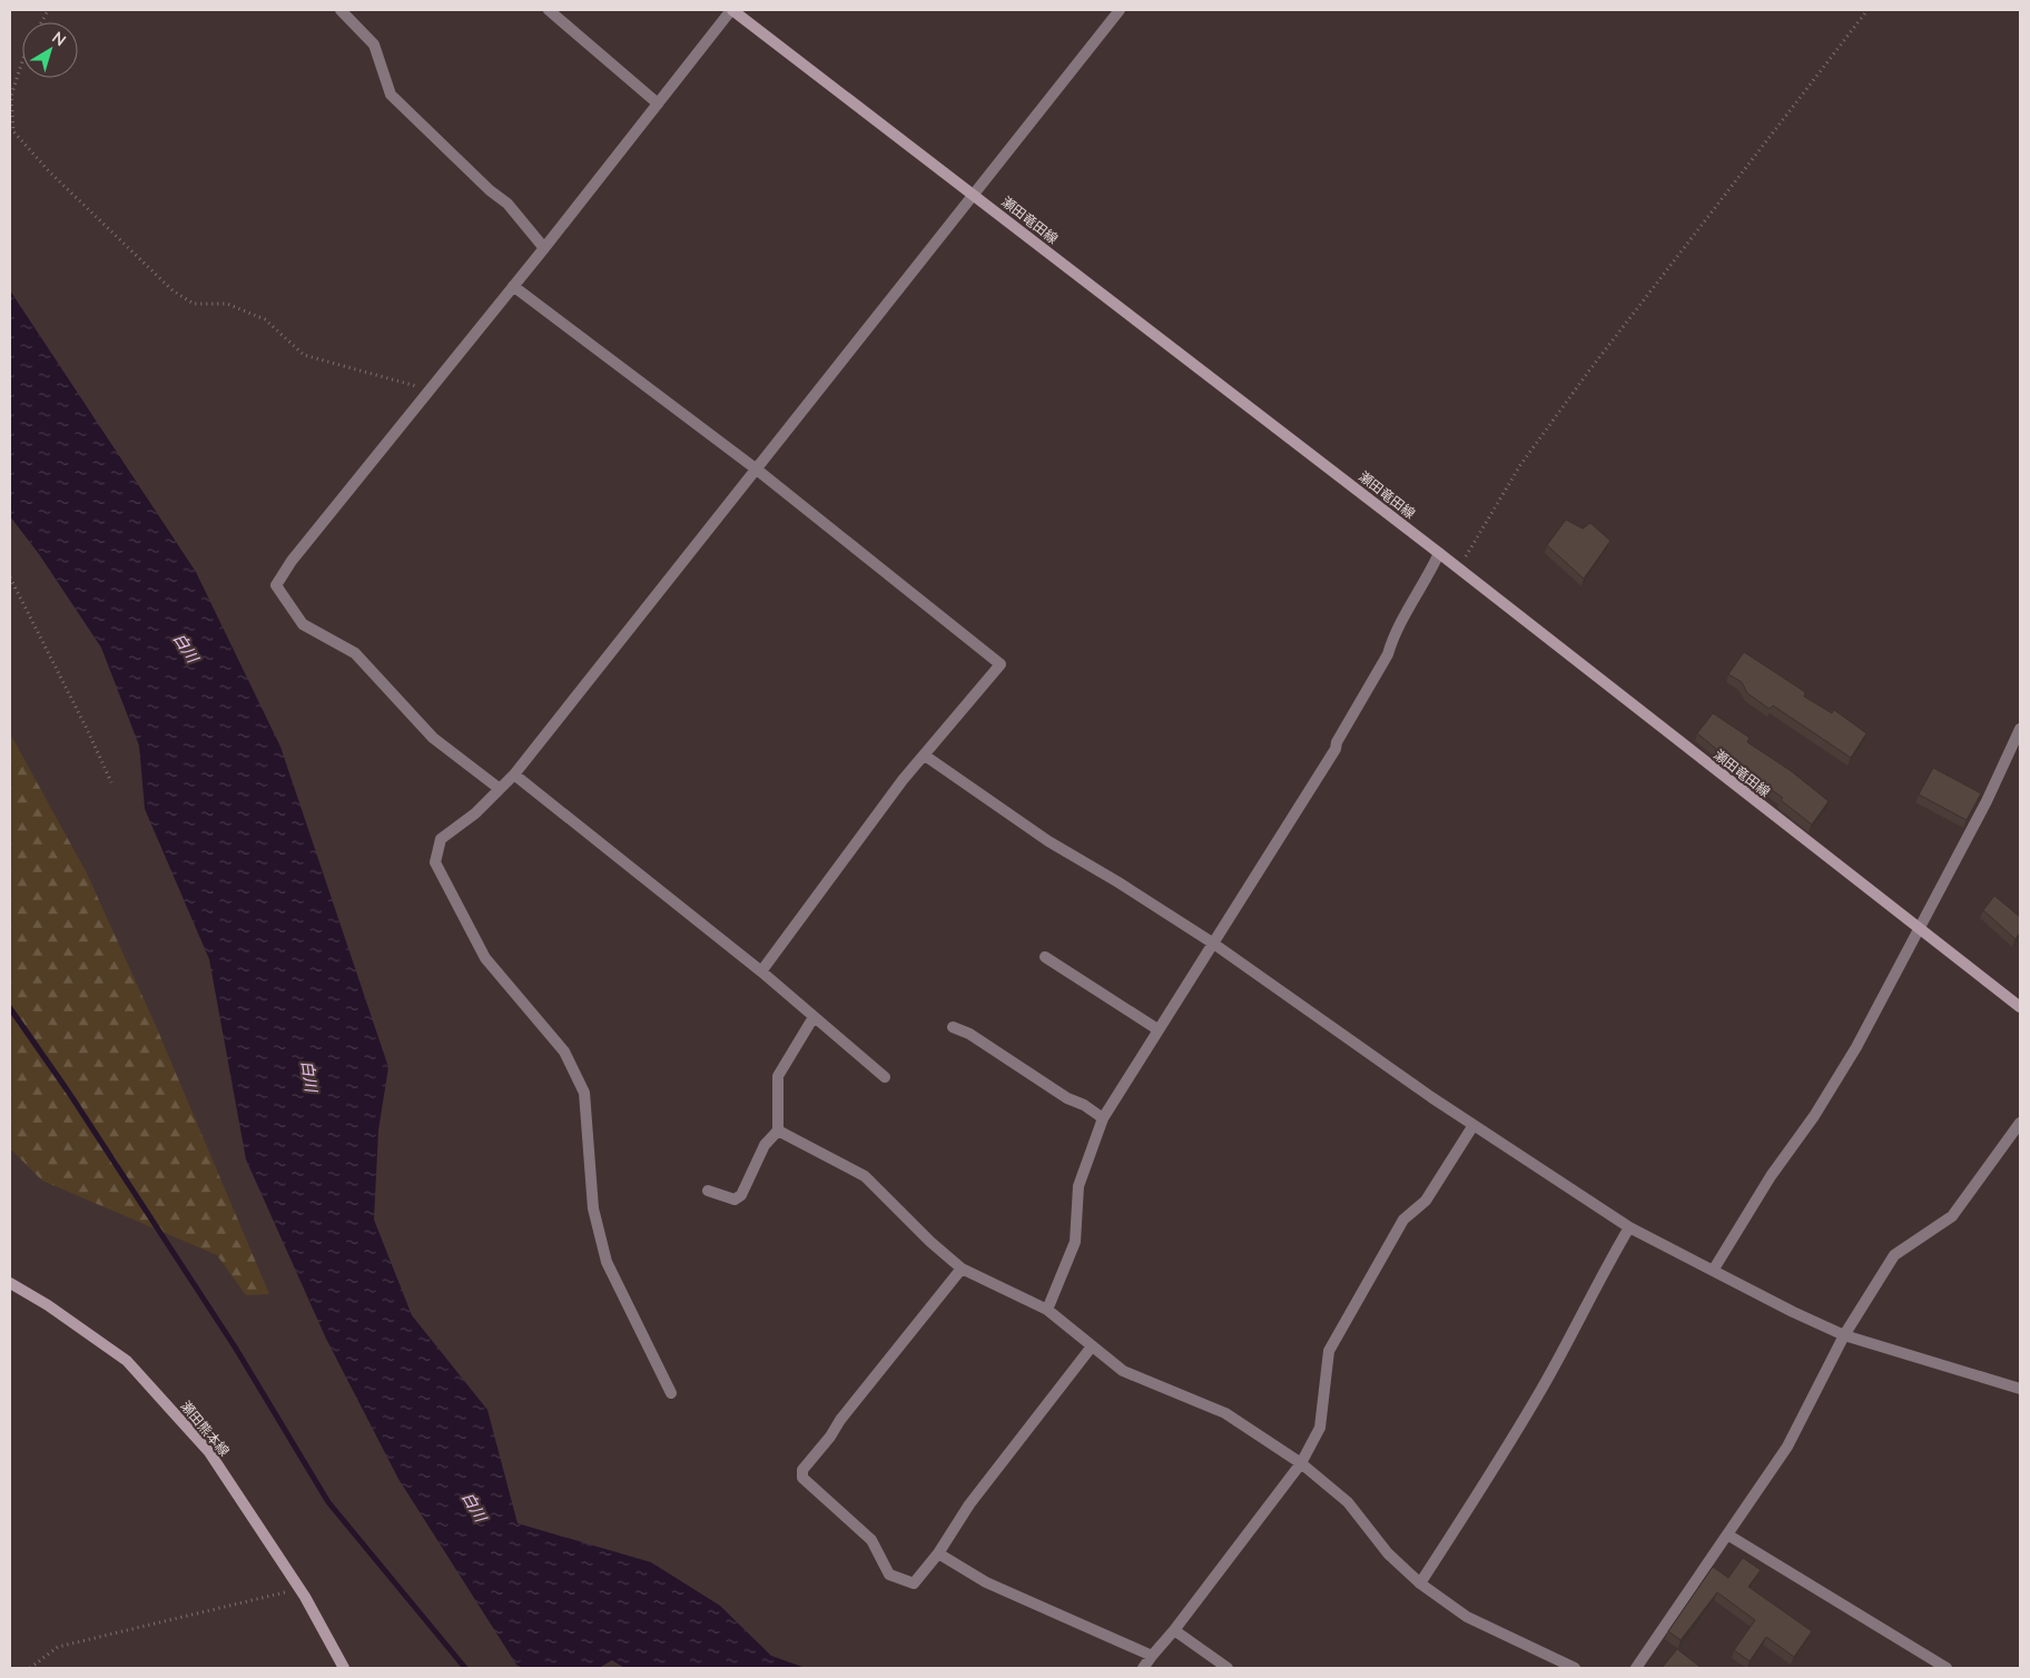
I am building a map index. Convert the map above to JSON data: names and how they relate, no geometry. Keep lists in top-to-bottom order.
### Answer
{
  "streets": {
    "main road": ["瀬田竜田線", "瀬田熊本線"]
  },
  "water": ["白川"],
  "north": "top right"
}
